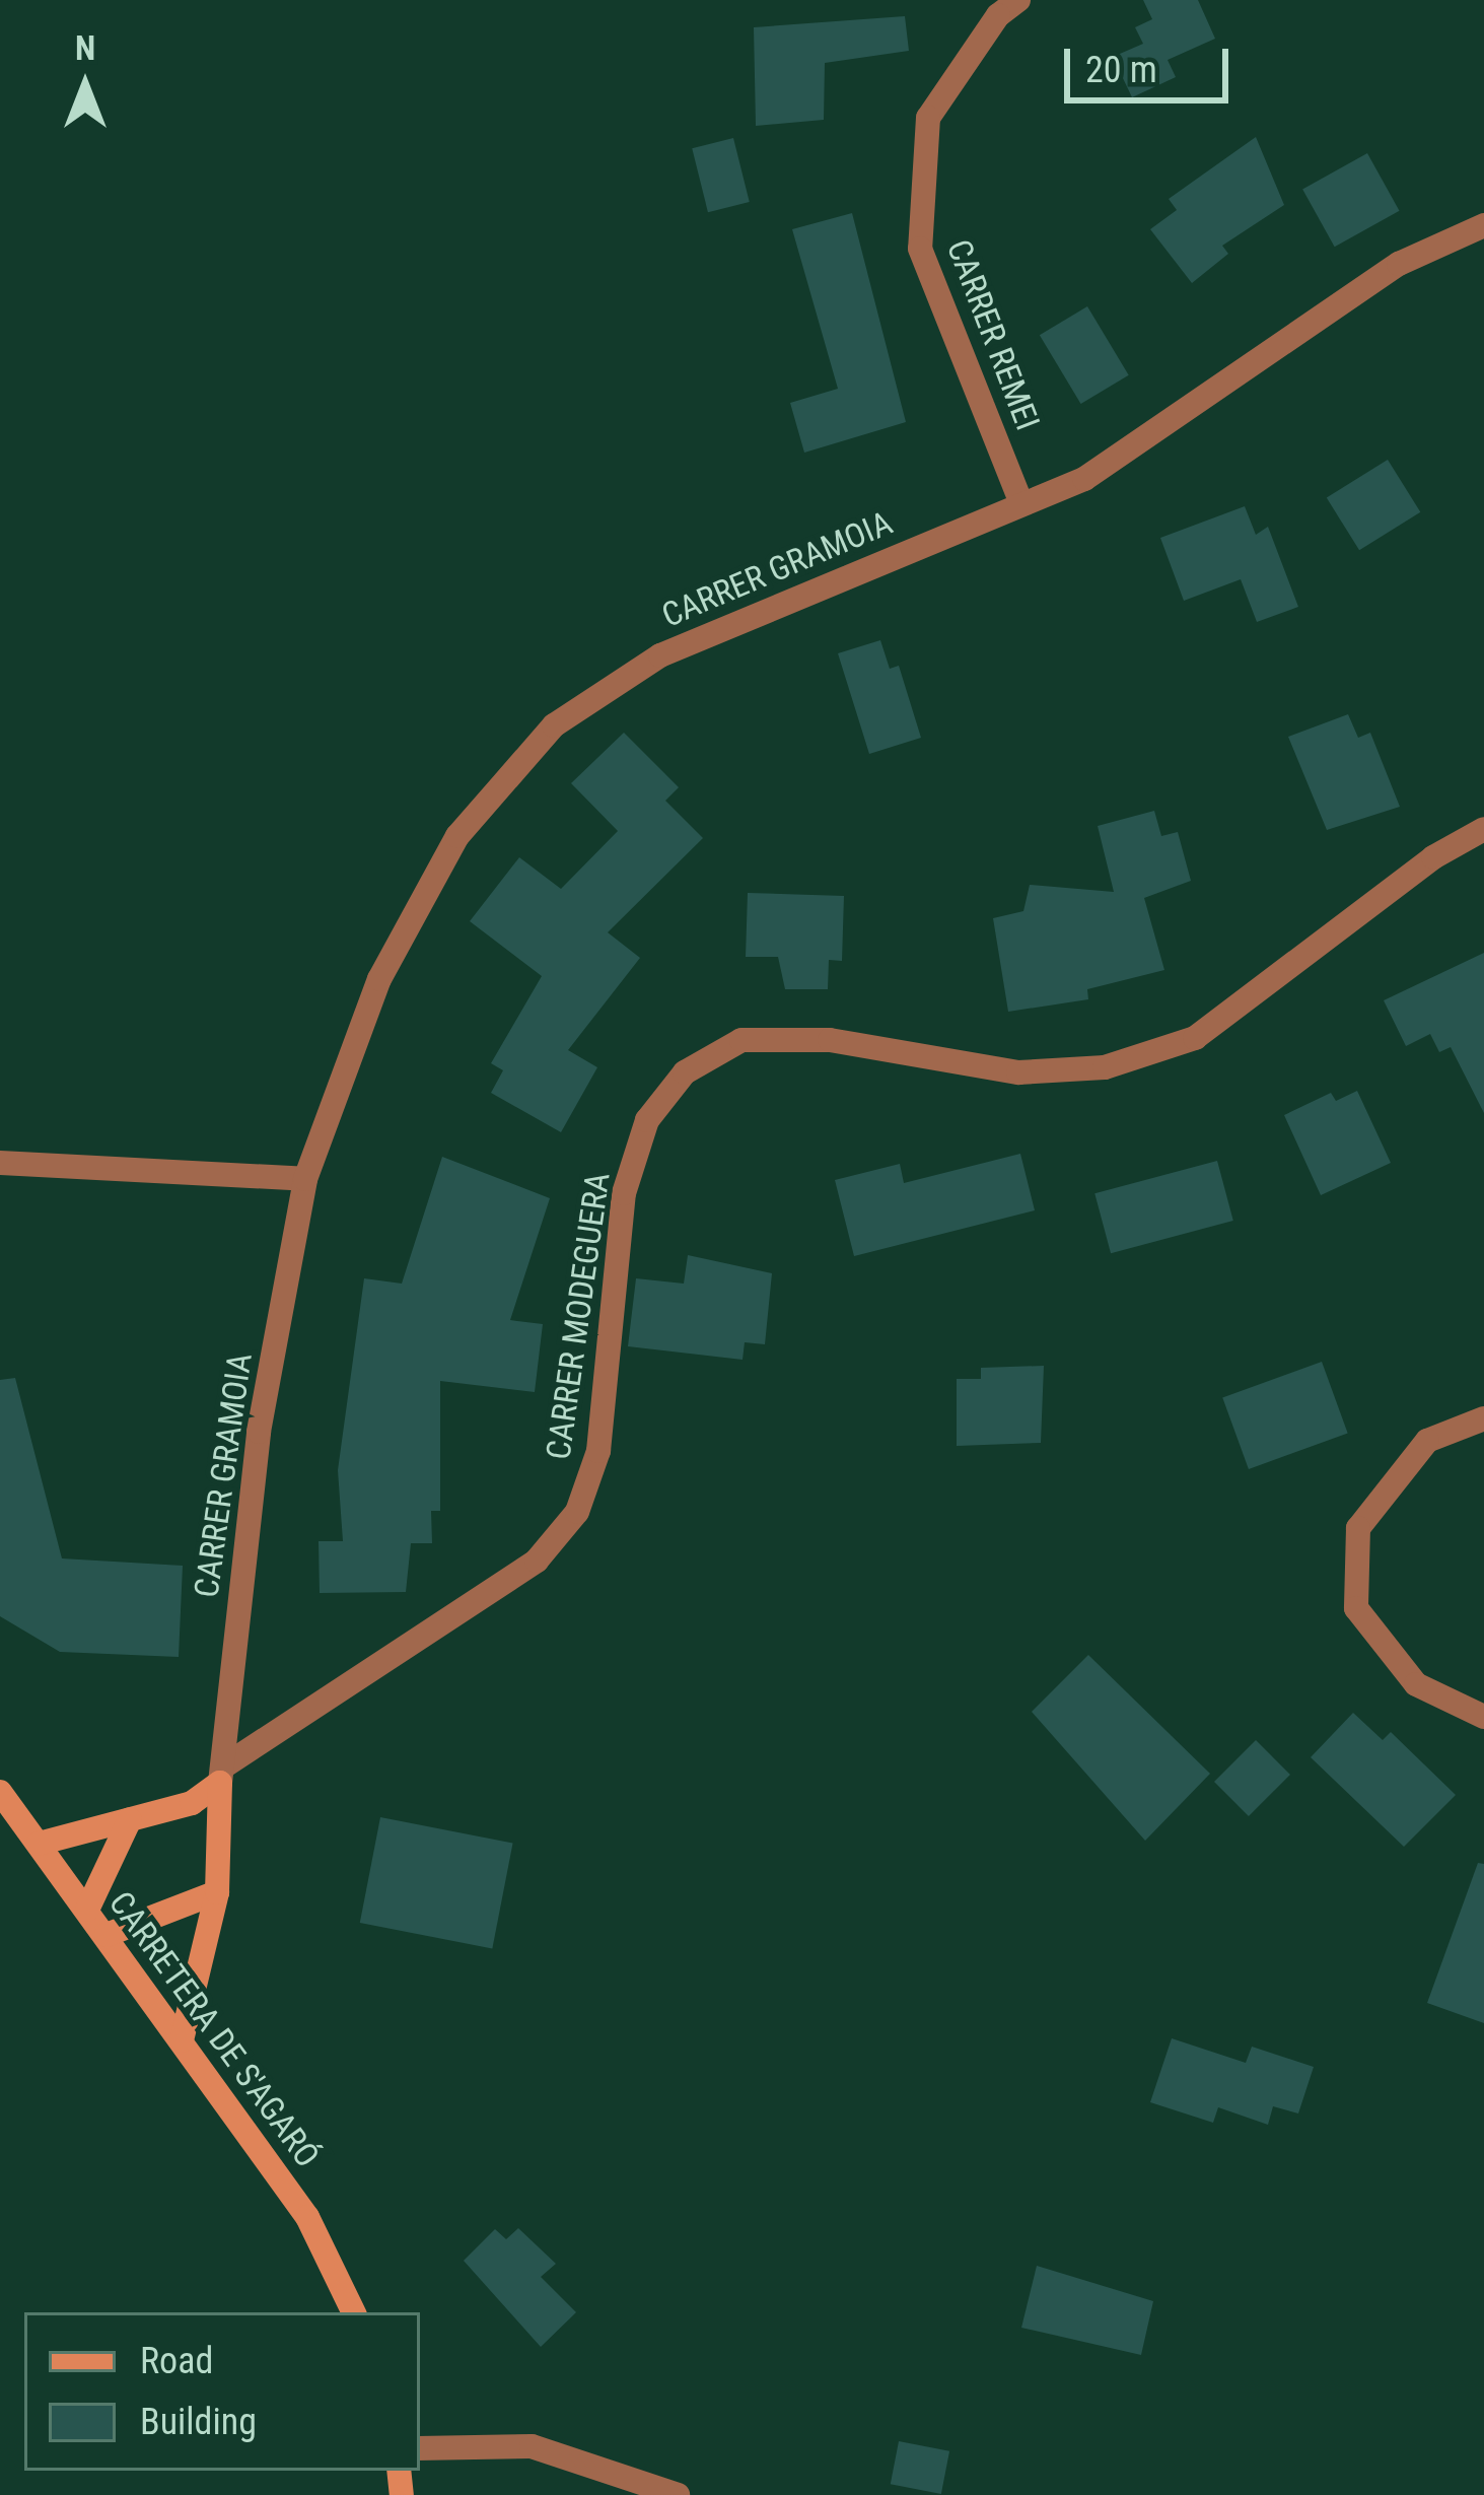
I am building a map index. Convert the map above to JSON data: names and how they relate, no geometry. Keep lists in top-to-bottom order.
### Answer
{
  "streets": {
    "street": [
      "CARRER REMEI",
      "CARRER GRAMOIA",
      "CARRER MODEGUERA",
      "CARRETERA DE S'AGARÓ"
    ]
  },
  "crossings": [
    ["CARRER REMEI", "CARRER GRAMOIA"],
    ["CARRER GRAMOIA", "CARRER MODEGUERA"]
  ],
  "legend": ["Road", "Building"],
  "scale_bar": "20 m",
  "north": "top"
}
